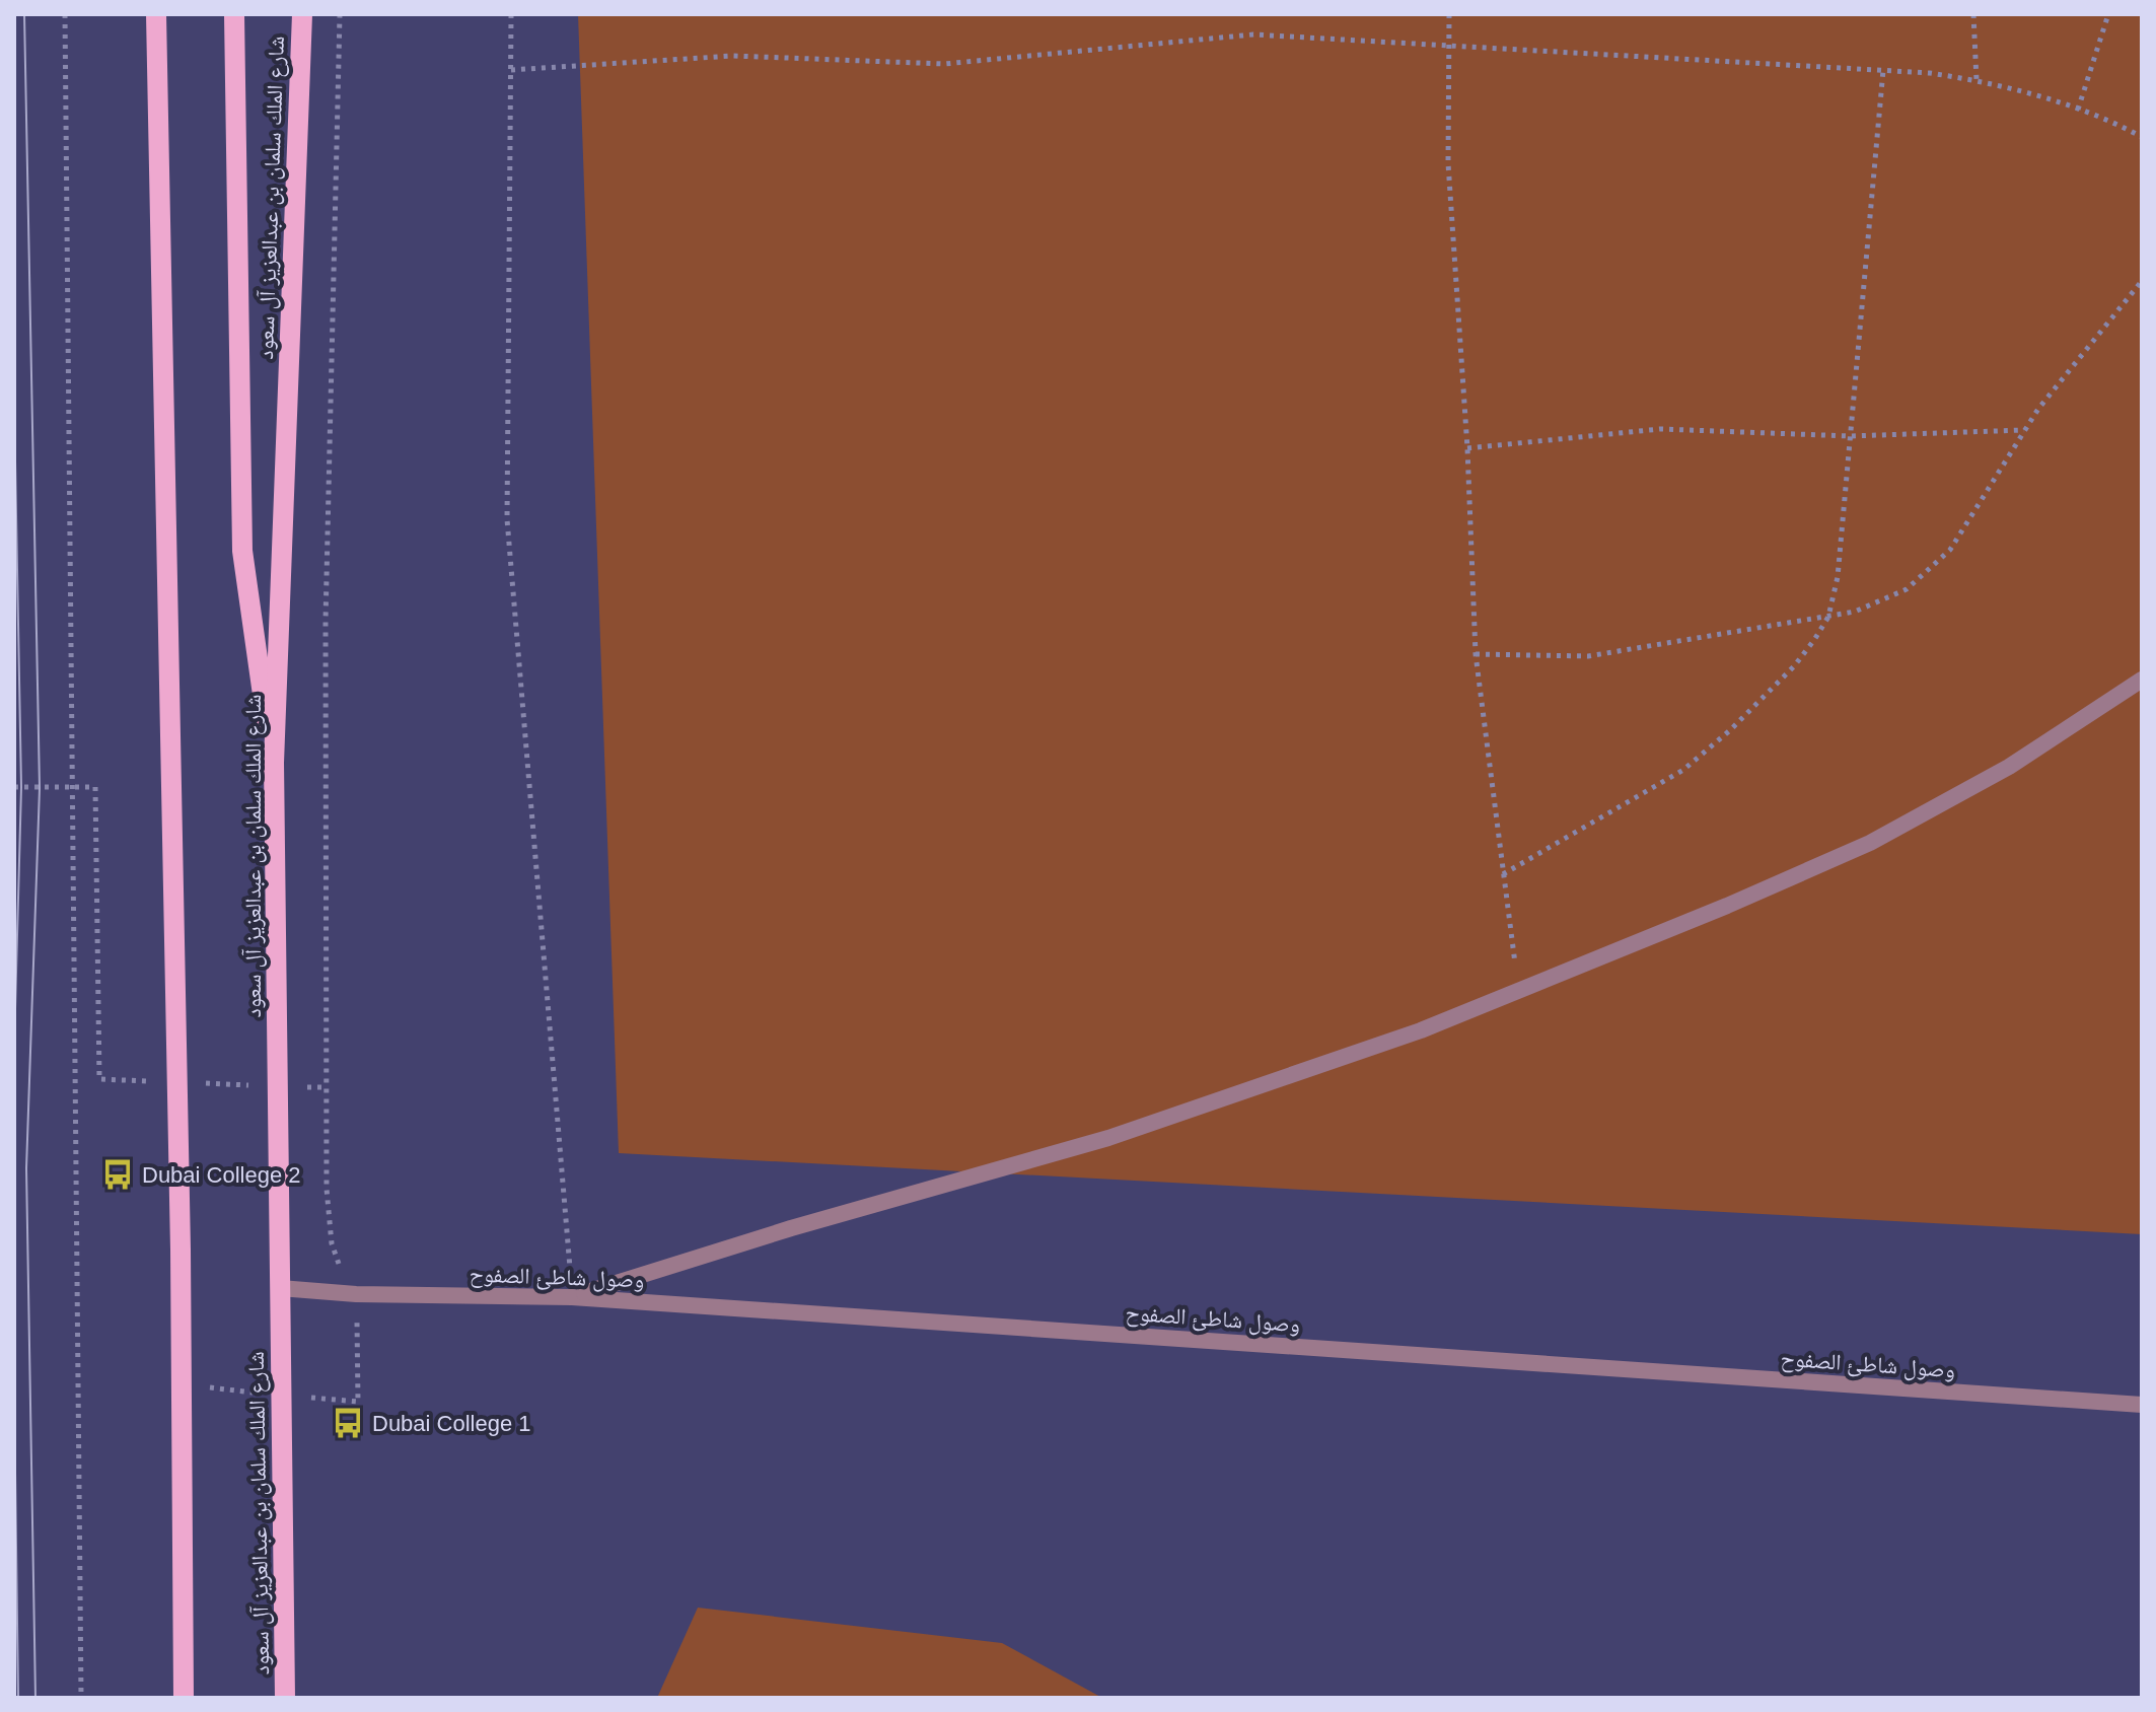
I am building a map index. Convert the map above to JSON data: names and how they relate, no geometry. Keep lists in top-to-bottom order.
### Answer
{
  "streets": {
    "main road": ["شارع الملك سلمان بن عبدالعزيز آل سعود"],
    "lane": ["وصول شاطئ الصفوح"]
  },
  "crossings": [
    ["شارع الملك سلمان بن عبدالعزيز آل سعود", "وصول شاطئ الصفوح"]
  ],
  "places": {
    "bus stop": ["Dubai College 2", "Dubai College 1"]
  }
}
